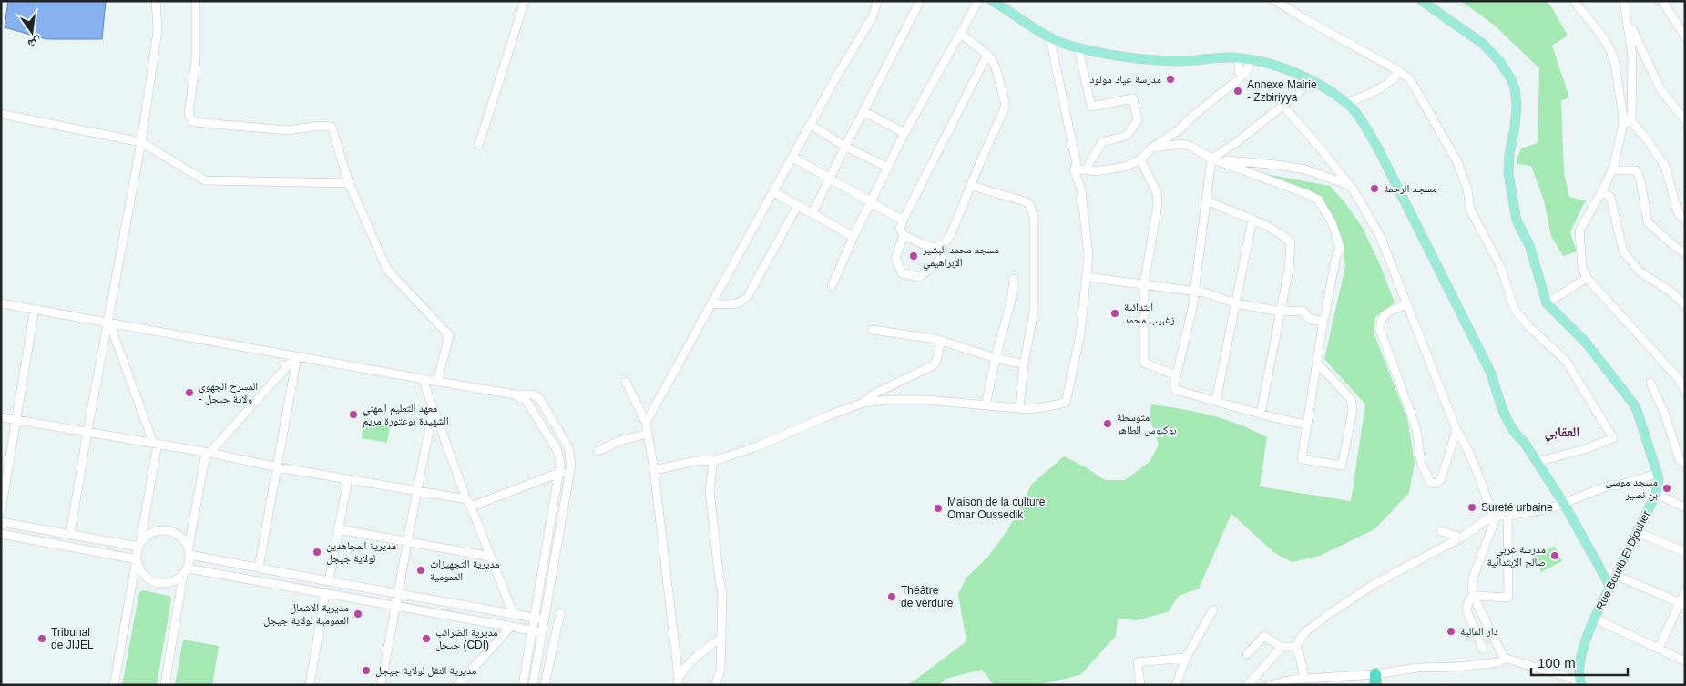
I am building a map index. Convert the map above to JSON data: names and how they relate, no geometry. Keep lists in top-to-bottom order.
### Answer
{
  "streets": {
    "main road": ["Rue Bourib El Djouher"]
  },
  "districts": ["العقابي"],
  "places": [
    "مدرسة عياد مولود",
    "Annexe Mairie - Zzbiriyya",
    "مسجد الرحمة",
    "مسجد محمد البشير الإبراهيمي",
    "ابتدائية زغبيب محمد",
    "المسرح الجهوي - ولاية جيجل",
    "معهد التعليم المهني الشهيدة بوعتورة مريم",
    "متوسطة بوكبوس الطاهر",
    "مسجد موسى بن نصير",
    "Sureté urbaine",
    "Maison de la culture Omar Oussedik",
    "مديرية المجاهدين لولاية جيجل",
    "مدرسة غربي صالح الإبتدائية",
    "مديرية التجهيزات العمومية",
    "Théâtre de verdure",
    "مديرية الاشغال العمومية لولاية جيجل",
    "دار المالية",
    "Tribunal de JIJEL",
    "مديرية الضرائب جيجل (CDI)",
    "مديرية النقل لولاية جيجل"
  ],
  "scale_bar": "100 m",
  "north": "bottom"
}
